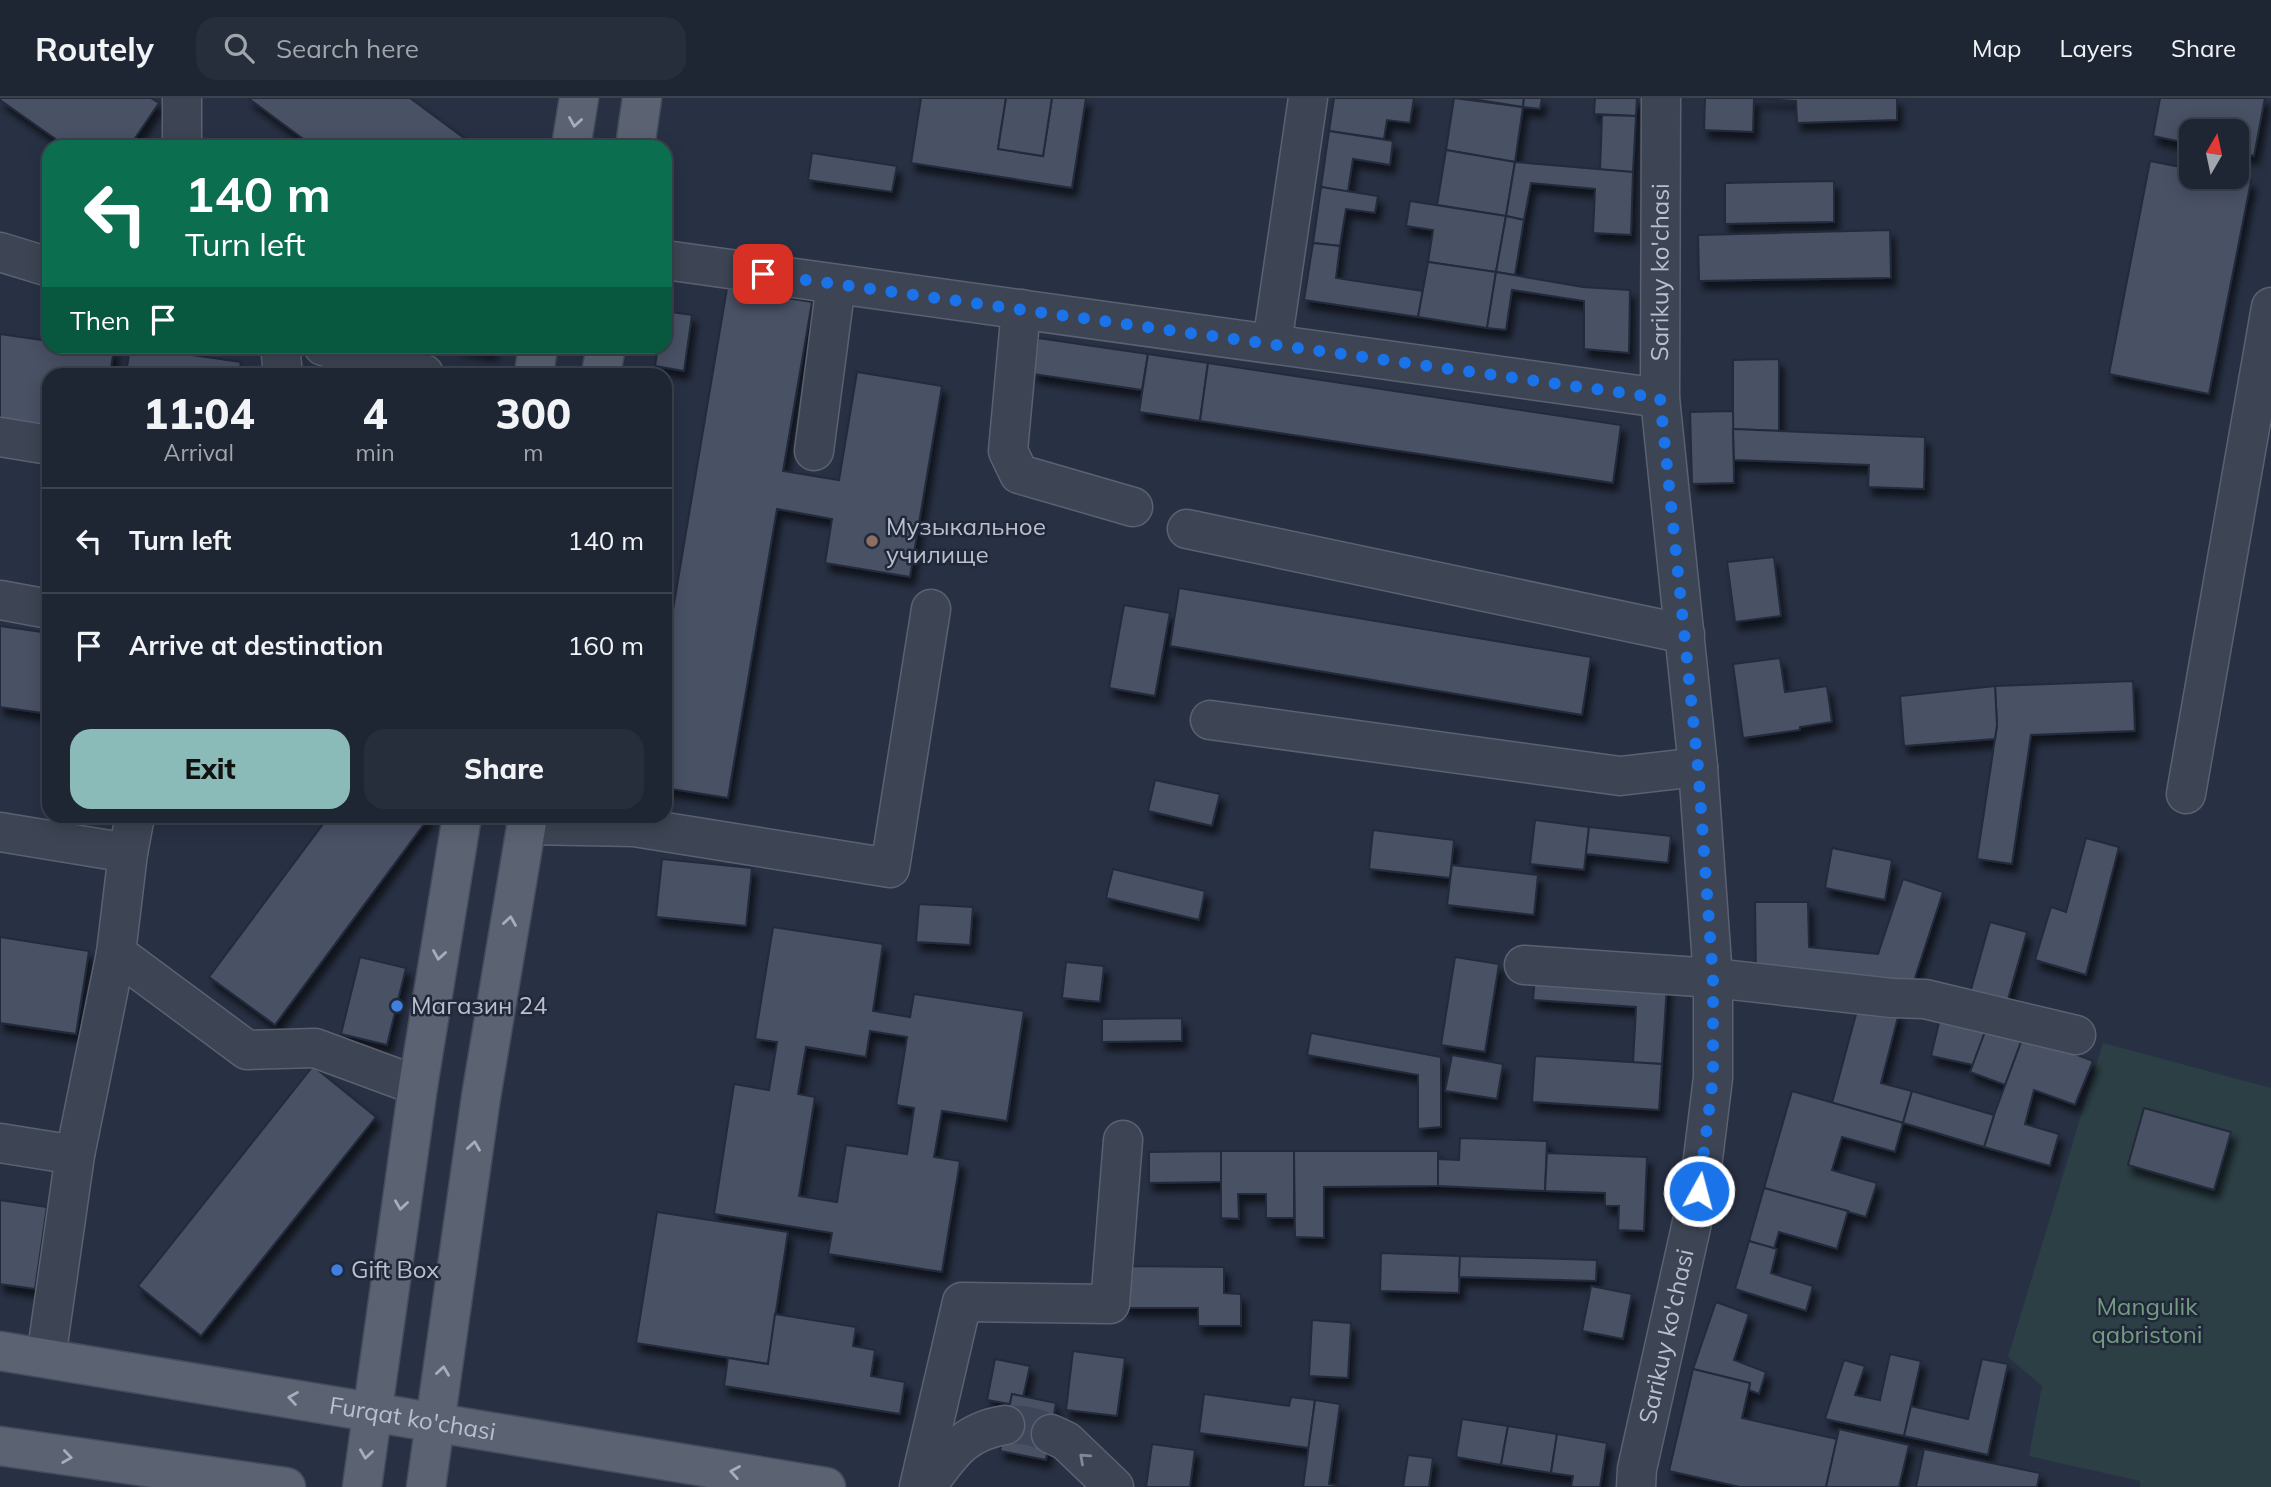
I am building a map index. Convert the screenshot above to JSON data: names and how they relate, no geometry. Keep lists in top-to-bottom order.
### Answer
{
  "streets": {
    "main road": ["Furqat ko'chasi"],
    "street": ["Sarikuy ko'chasi"]
  },
  "parks": ["Mangulik qabristoni"],
  "places": ["Музыкальное училище", "Магазин 24", "Gift Box"],
  "north": "top",
  "page": {
    "header": "Routely",
    "search": "Search here",
    "nav": ["Map", "Layers", "Share"],
    "turn": ["140 m", "Turn left"],
    "then": "Then",
    "eta": [
      "11:04",
      "Arrival",
      "4",
      "min",
      "300",
      "m"
    ],
    "list": [
      {
        "name": "Turn left",
        "value": "140 m"
      },
      {
        "name": "Arrive at destination",
        "value": "160 m"
      }
    ],
    "buttons": ["Exit", "Share"]
  }
}
